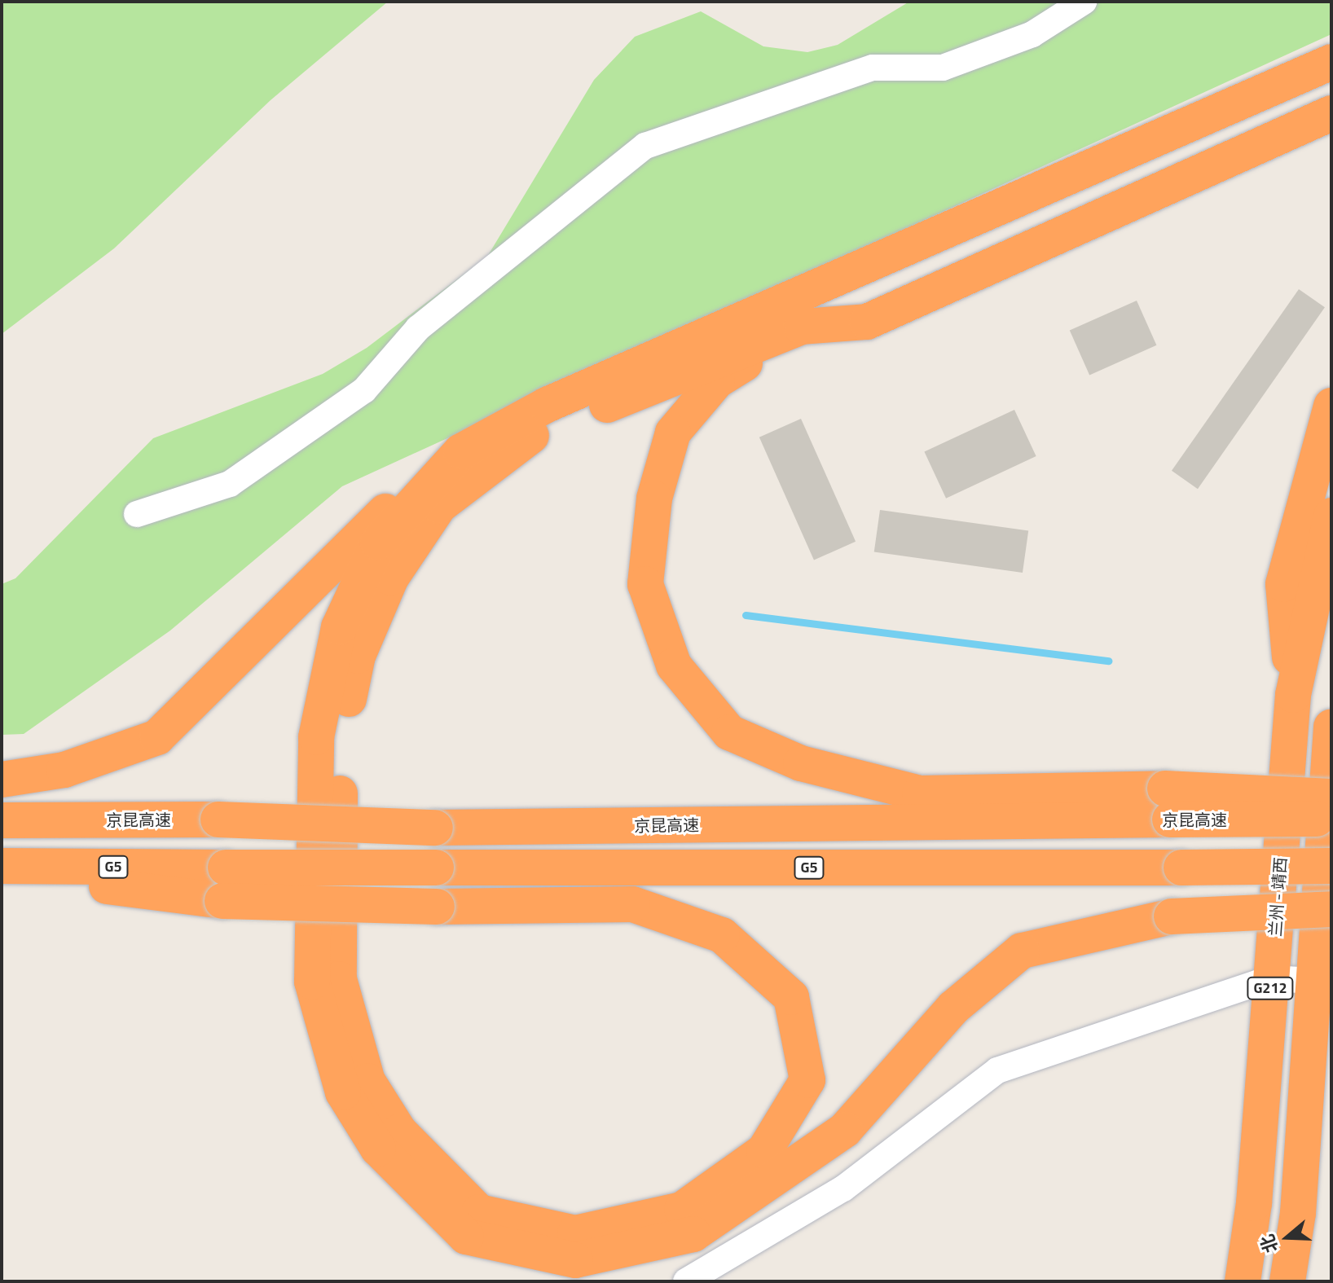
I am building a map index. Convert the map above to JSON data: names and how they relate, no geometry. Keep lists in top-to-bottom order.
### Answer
{
  "streets": {
    "highway": [
      "京昆高速",
      "G5",
      "兰州 - 靖西",
      "G212"
    ]
  },
  "crossings": [
    ["京昆高速", "G5"],
    ["京昆高速", "G212"],
    ["G5", "G212"]
  ],
  "north": "left"
}
